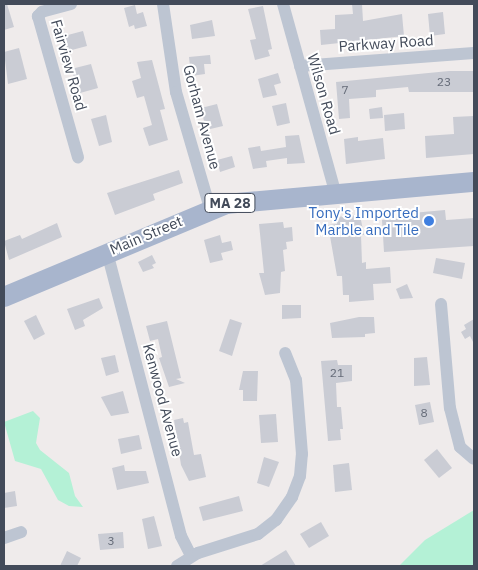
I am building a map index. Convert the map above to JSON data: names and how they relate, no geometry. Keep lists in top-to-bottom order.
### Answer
{
  "streets": {
    "main road": ["MA 28", "Main Street"],
    "street": [
      "Parkway Road",
      "Fairview Road",
      "Wilson Road",
      "Gorham Avenue",
      "Kenwood Avenue"
    ]
  },
  "crossings": [
    ["Parkway Road", "Wilson Road"],
    ["Wilson Road", "Main Street"],
    ["Gorham Avenue", "Main Street"],
    ["Main Street", "Kenwood Avenue"]
  ],
  "places": ["Tony's Imported Marble and Tile"],
  "house_numbers": [
    "23",
    "7",
    "21",
    "8",
    "3"
  ]
}
